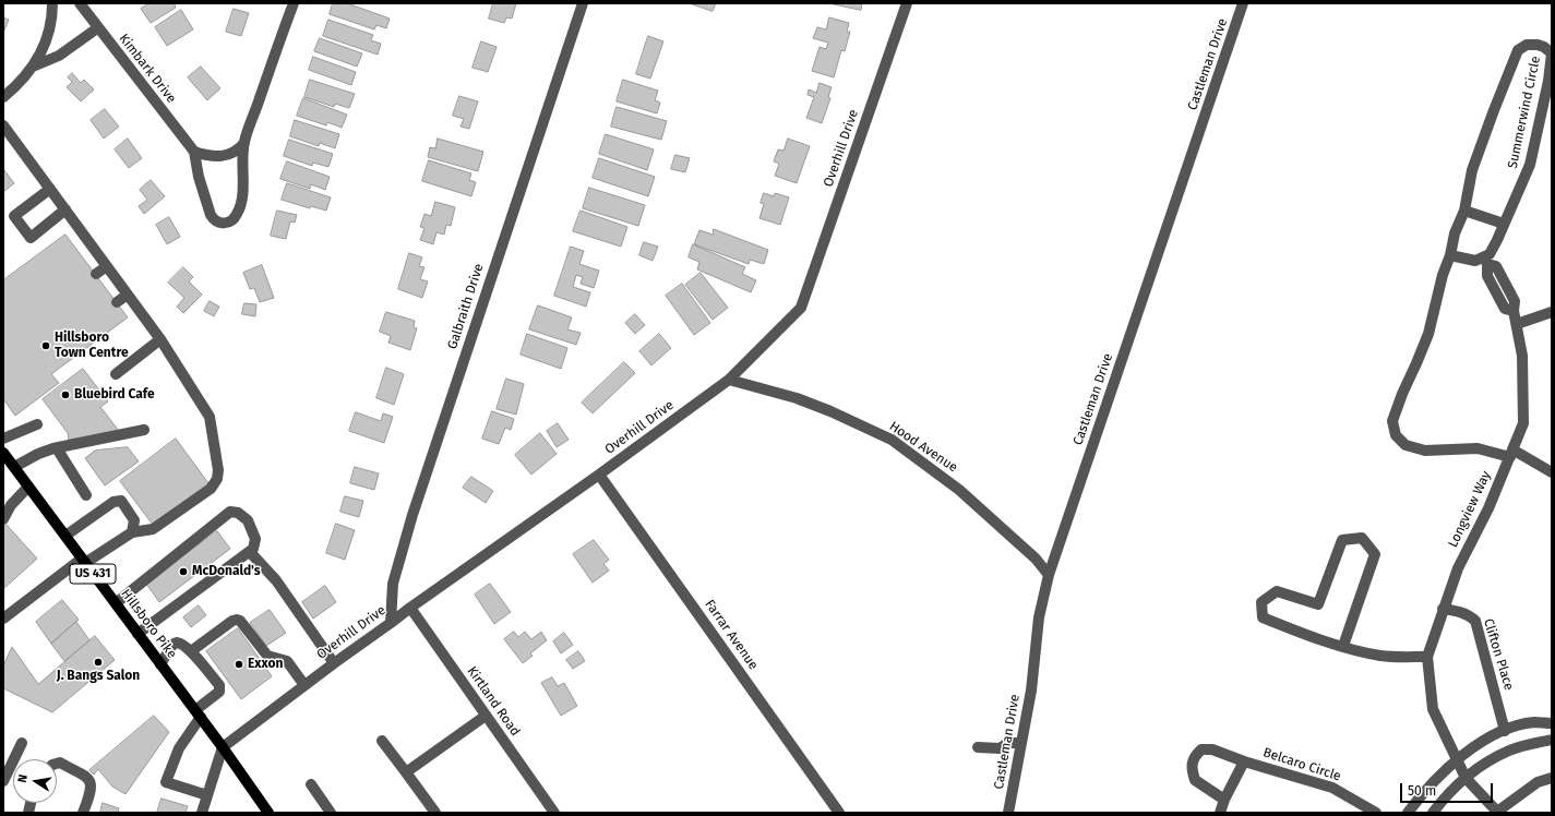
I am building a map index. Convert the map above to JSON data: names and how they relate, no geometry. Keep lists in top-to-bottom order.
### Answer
{
  "streets": {
    "main road": ["US 431", "Hillsboro Pike"],
    "street": [
      "Castleman Drive",
      "Kimbark Drive",
      "Summerwind Circle",
      "Overhill Drive",
      "Galbraith Drive",
      "Hood Avenue",
      "Longview Way",
      "Farrar Avenue",
      "Clifton Place",
      "Kirtland Road",
      "Belcaro Circle"
    ]
  },
  "crossings": [
    ["Castleman Drive", "Hood Avenue"],
    ["Summerwind Circle", "Longview Way"],
    ["Overhill Drive", "Galbraith Drive"],
    ["Overhill Drive", "Hood Avenue"],
    ["Overhill Drive", "Hillsboro Pike"],
    ["Overhill Drive", "Farrar Avenue"],
    ["Overhill Drive", "Kirtland Road"],
    ["Longview Way", "Clifton Place"]
  ],
  "places": [
    "Hillsboro Town Centre",
    "Bluebird Cafe",
    "McDonald's",
    "J. Bangs Salon",
    "Exxon"
  ],
  "scale_bar": "50 m",
  "north": "left"
}
